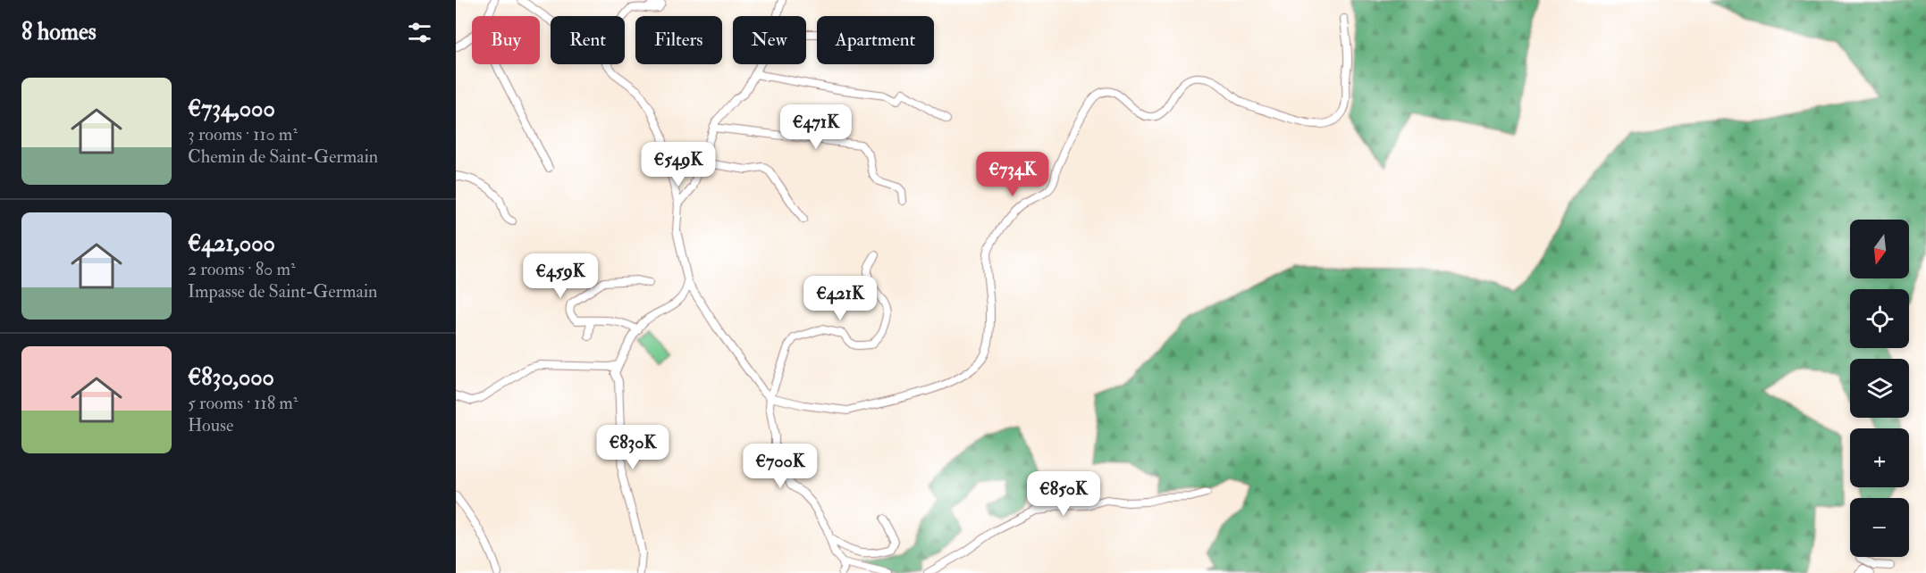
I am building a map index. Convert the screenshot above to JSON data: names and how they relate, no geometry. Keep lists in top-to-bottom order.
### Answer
{
  "north": "bottom",
  "page": {
    "heading": "8 homes",
    "chip": [
      "Buy",
      "Rent",
      "Filters",
      "New",
      "Apartment"
    ],
    "list": [
      {
        "name": "€734,000",
        "note": "3 rooms · 110 m² · Chemin de Saint-Germain"
      },
      {
        "name": "€421,000",
        "note": "2 rooms · 80 m² · Impasse de Saint-Germain"
      },
      {
        "name": "€830,000",
        "note": "5 rooms · 118 m² · House"
      }
    ],
    "price": [
      "€471K",
      "€549K",
      "€734K",
      "€459K",
      "€421K",
      "€830K",
      "€700K",
      "€850K"
    ],
    "map_buttons": ["+", "−"]
  }
}
